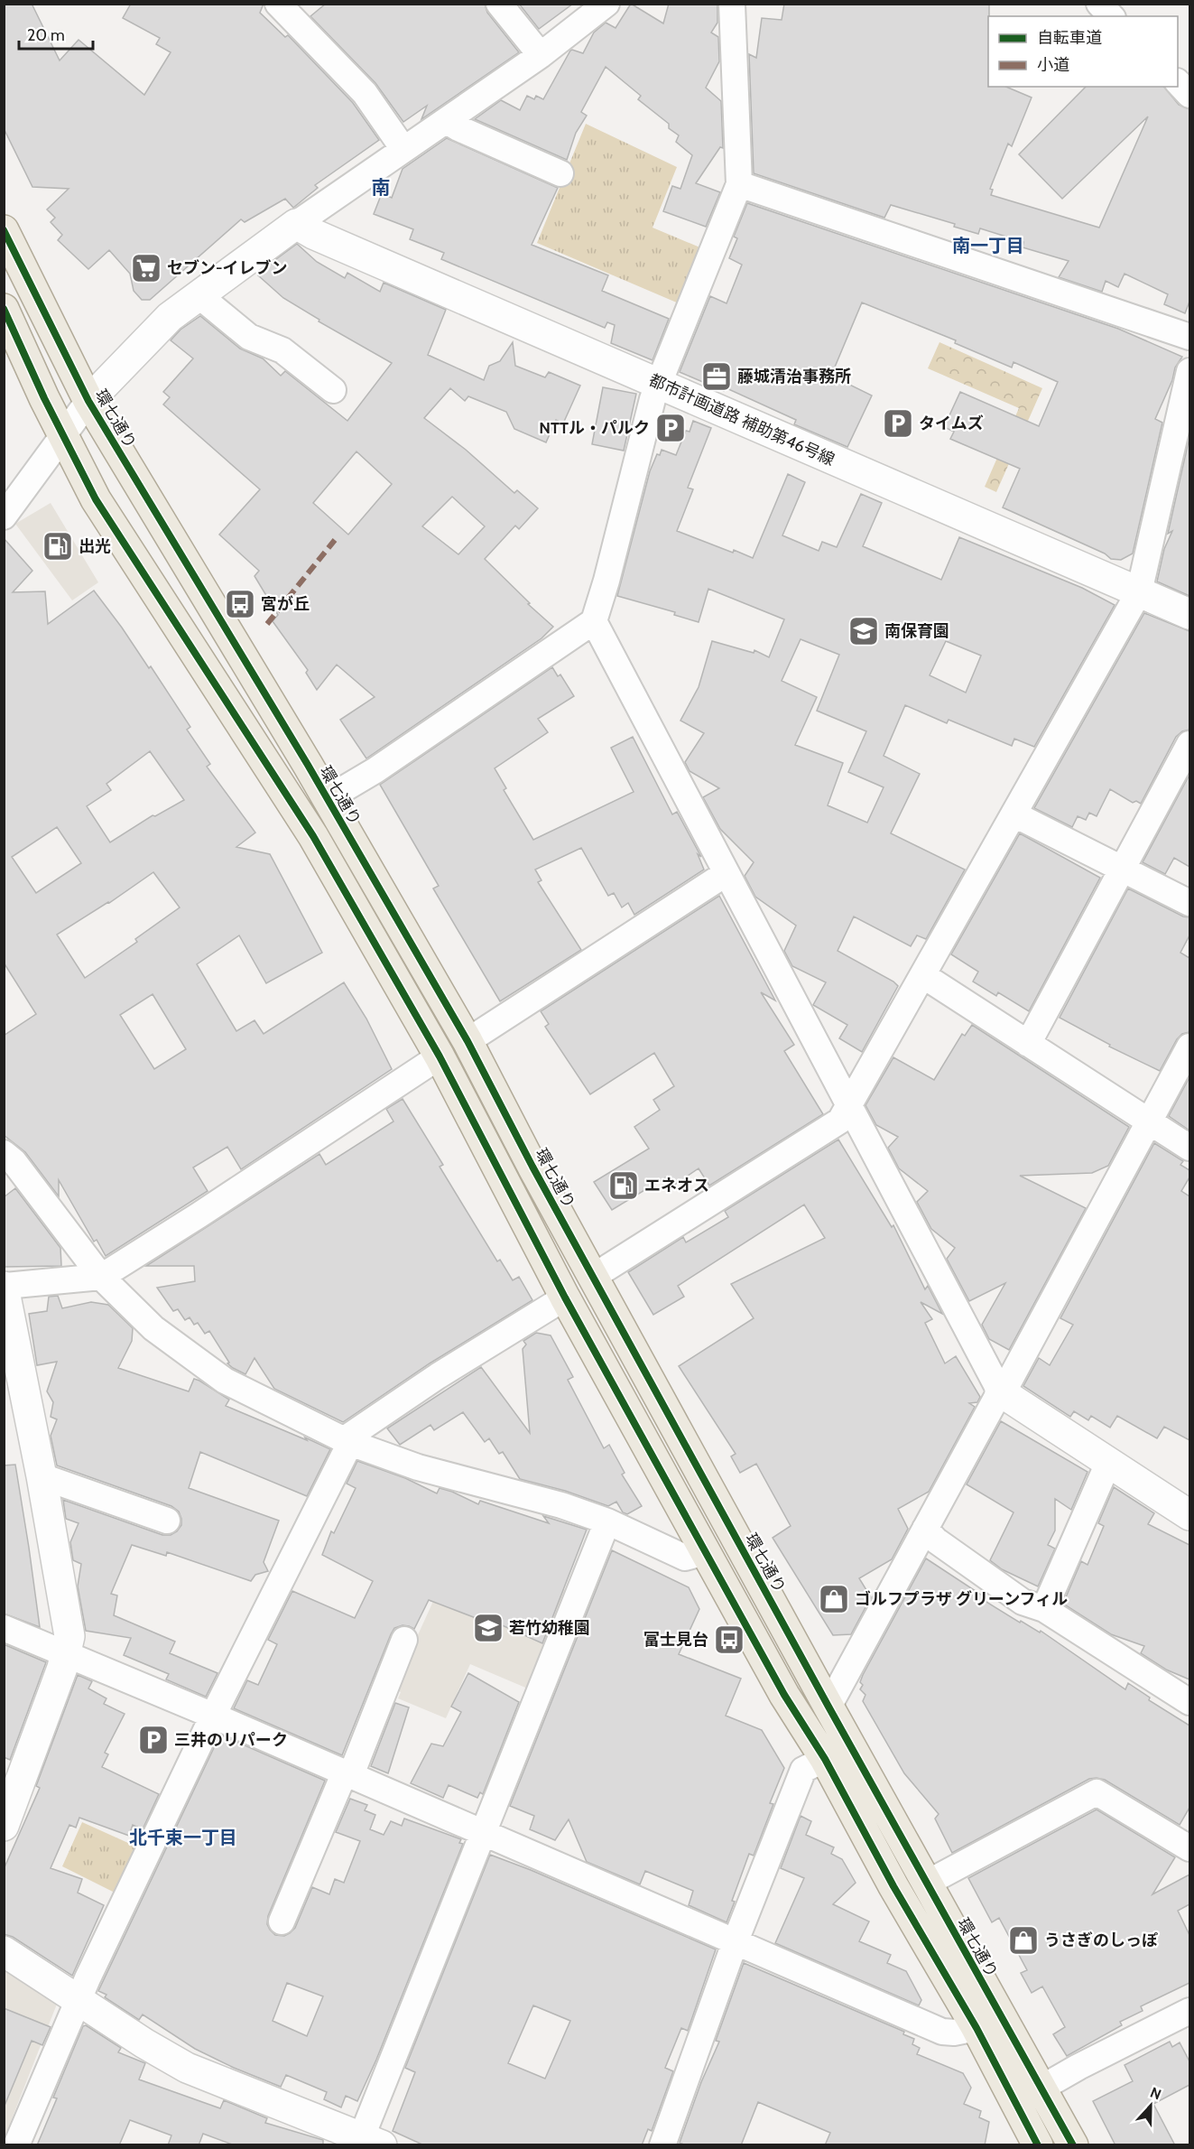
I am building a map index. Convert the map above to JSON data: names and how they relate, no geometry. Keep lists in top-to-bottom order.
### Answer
{
  "streets": {
    "main road": ["環七通り"],
    "street": ["都市計画道路 補助第46号線"]
  },
  "districts": ["南", "南一丁目", "北千束一丁目"],
  "places": {
    "supermarket": ["セブン-イレブン"],
    "office": ["藤城清治事務所"],
    "parking": ["タイムズ", "NTTル・パルク", "三井のリパーク"],
    "fuel station": ["出光", "エネオス"],
    "bus stop": ["宮が丘", "富士見台"],
    "school or university": ["南保育園", "若竹幼稚園"],
    "shop": ["ゴルフプラザ グリーンフィル", "うさぎのしっぽ"]
  },
  "legend": ["自転車道", "小道"],
  "scale_bar": "20 m",
  "north": "top"
}
